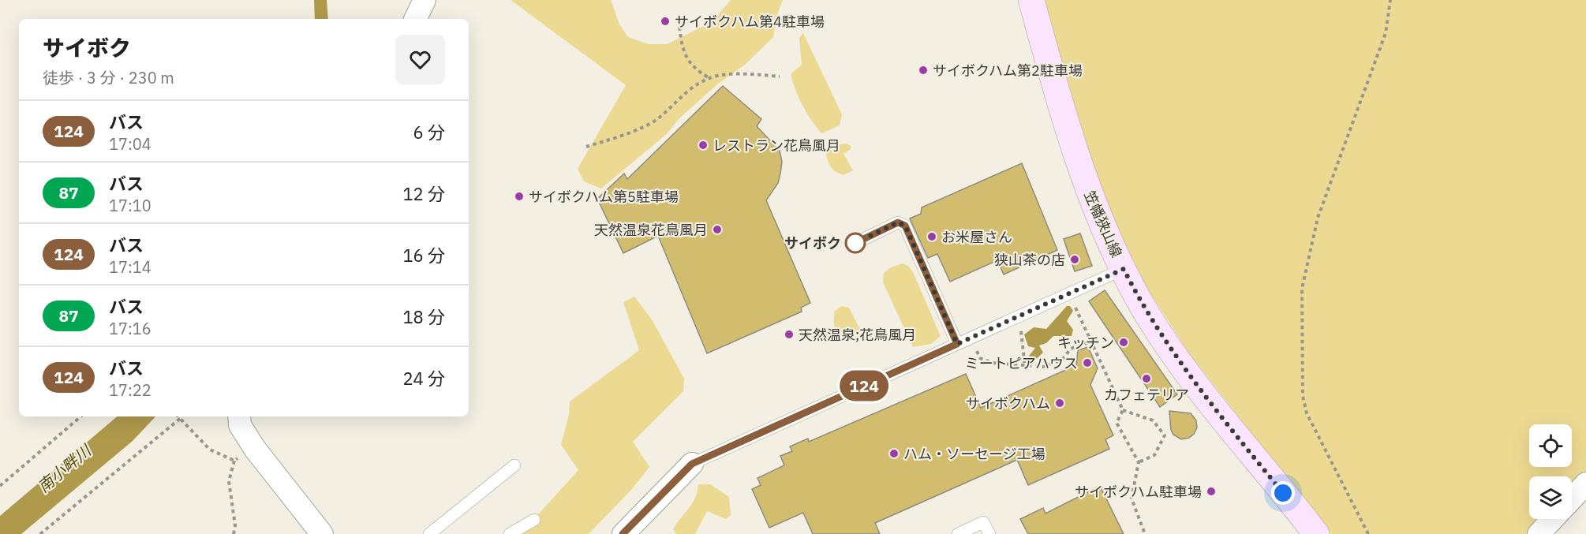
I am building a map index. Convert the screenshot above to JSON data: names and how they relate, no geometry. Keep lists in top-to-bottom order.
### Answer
{
  "streets": {
    "main road": ["笠幡狭山線"]
  },
  "water": ["南小畔川"],
  "places": [
    "サイボクハム第4駐車場",
    "サイボクハム第2駐車場",
    "レストラン花鳥風月",
    "サイボクハム第5駐車場",
    "天然温泉花鳥風月",
    "お米屋さん",
    "サイボク",
    "狭山茶の店",
    "天然温泉;花鳥風月",
    "キッチン",
    "ミートピアハウス",
    "カフェテリア",
    "サイボクハム",
    "ハム・ソーセージ工場",
    "サイボクハム駐車場"
  ],
  "lines": ["bus line 124"],
  "page": {
    "on_map": "124",
    "heading": ["サイボク", "徒歩 · 3 分 · 230 m"],
    "list": [
      {
        "mark": "124",
        "name": "バス",
        "note": "17:04",
        "value": "6 分"
      },
      {
        "mark": "87",
        "name": "バス",
        "note": "17:10",
        "value": "12 分"
      },
      {
        "mark": "124",
        "name": "バス",
        "note": "17:14",
        "value": "16 分"
      },
      {
        "mark": "87",
        "name": "バス",
        "note": "17:16",
        "value": "18 分"
      },
      {
        "mark": "124",
        "name": "バス",
        "note": "17:22",
        "value": "24 分"
      }
    ]
  }
}
